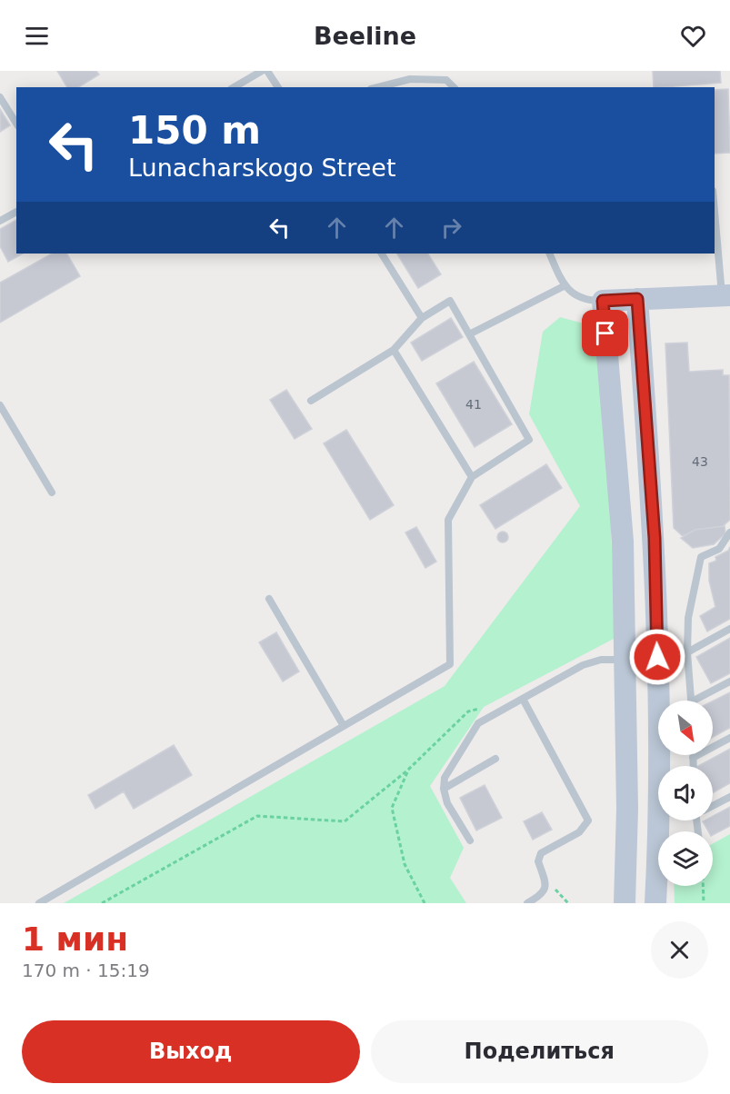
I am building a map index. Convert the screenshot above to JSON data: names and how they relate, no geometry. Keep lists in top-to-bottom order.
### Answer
{
  "house_numbers": ["41", "43"],
  "north": "bottom right",
  "page": {
    "header": "Beeline",
    "turn": ["150 m", "Lunacharskogo Street"],
    "heading": ["1 мин", "170 m · 15:19"],
    "buttons": ["Выход", "Поделиться"]
  }
}
